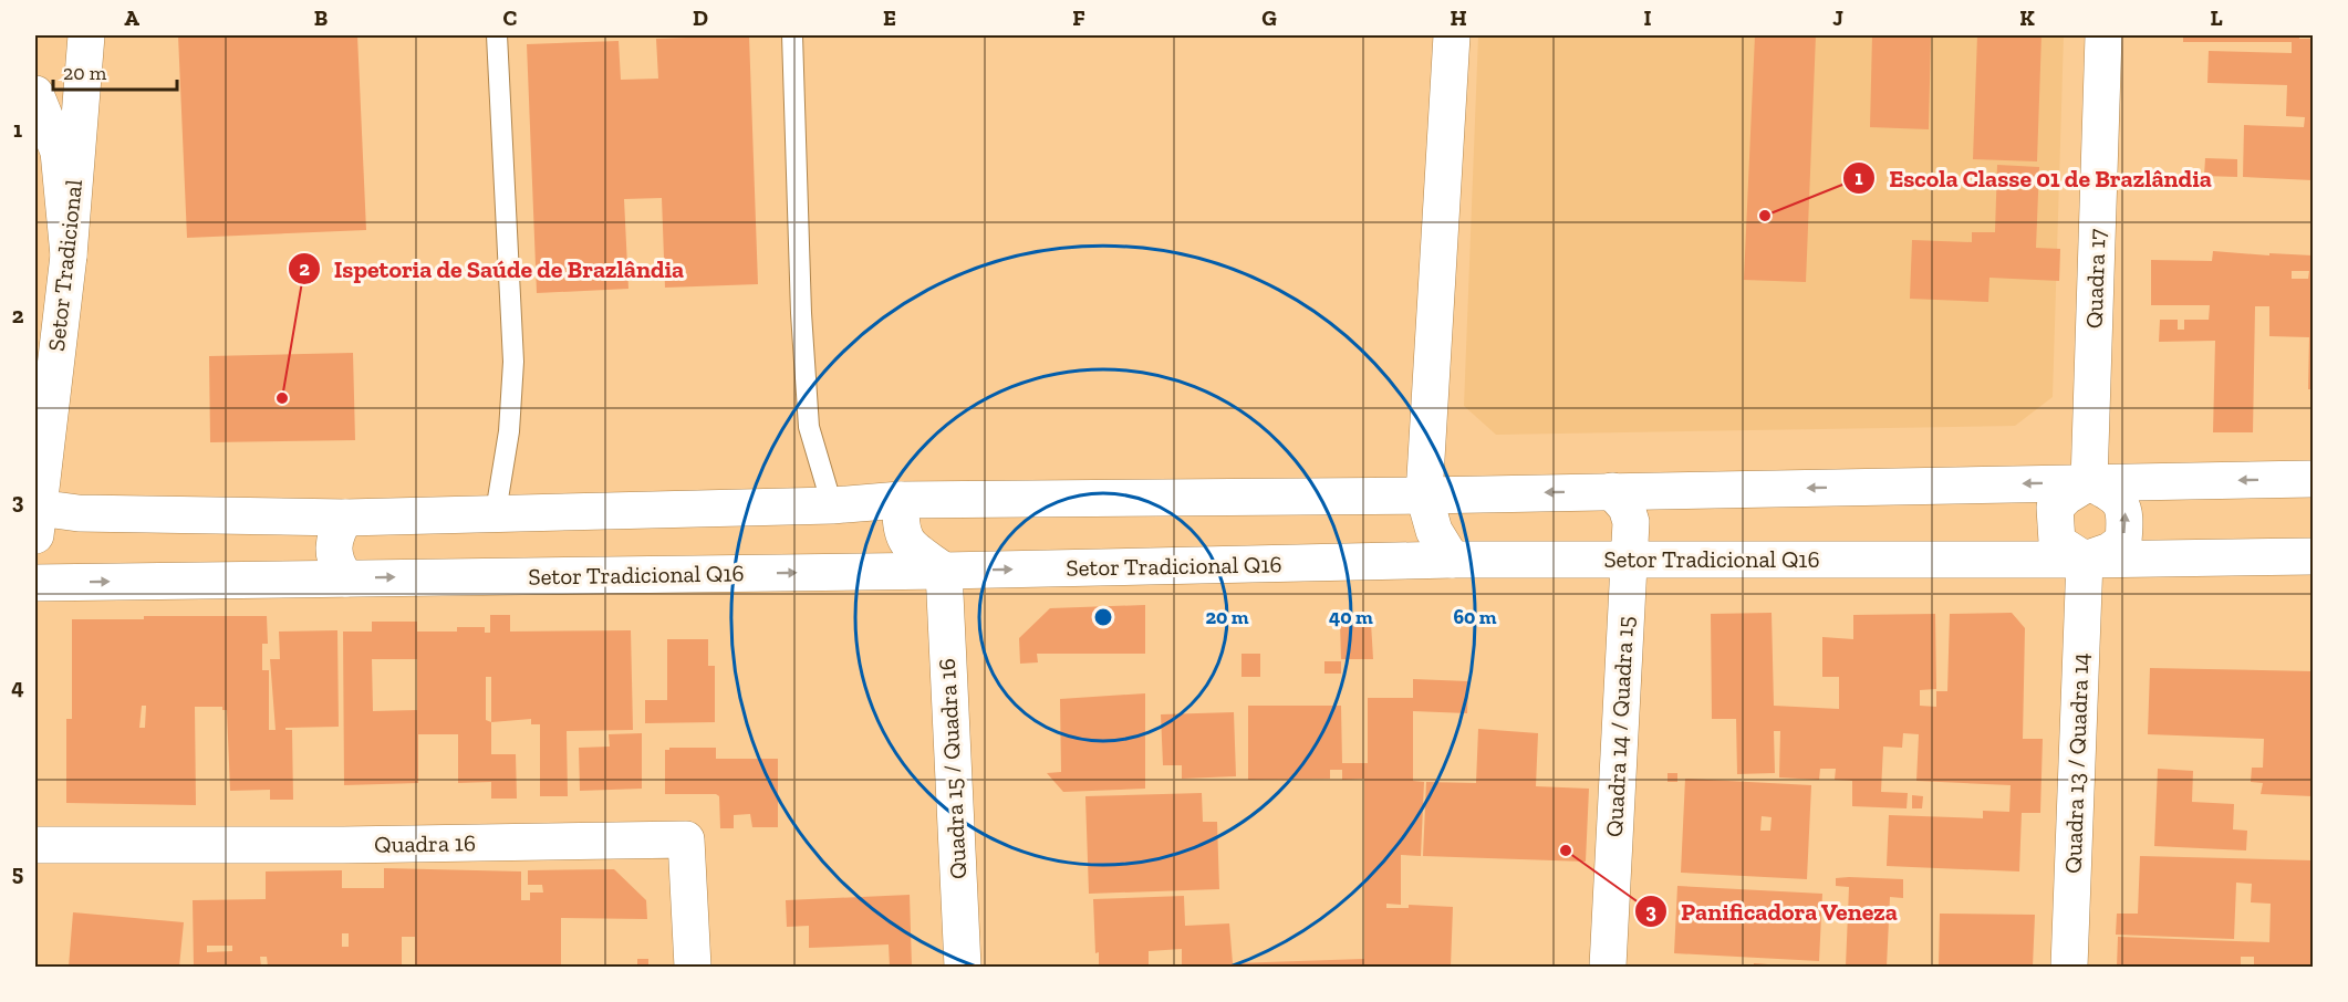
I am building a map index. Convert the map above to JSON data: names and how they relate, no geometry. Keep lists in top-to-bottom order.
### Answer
{
  "streets": {
    "main road": [
      "Setor Tradicional",
      "Quadra 17",
      "Setor Tradicional Q16",
      "Quadra 14 / Quadra 15",
      "Quadra 13 / Quadra 14",
      "Quadra 15 / Quadra 16",
      "Quadra 16"
    ]
  },
  "crossings": [
    ["Quadra 17", "Setor Tradicional Q16"],
    ["Quadra 17", "Quadra 13 / Quadra 14"],
    ["Setor Tradicional Q16", "Quadra 14 / Quadra 15"],
    ["Setor Tradicional Q16", "Quadra 13 / Quadra 14"],
    ["Setor Tradicional Q16", "Quadra 15 / Quadra 16"]
  ],
  "places": ["Escola Classe 01 de Brazlândia", "Ispetoria de Saúde de Brazlândia", "Panificadora Veneza"],
  "scale_bar": "20 m",
  "grid": {
    "columns": [
      "A",
      "B",
      "C",
      "D",
      "E",
      "F",
      "G",
      "H",
      "I",
      "J",
      "K",
      "L"
    ],
    "rows": [
      "1",
      "2",
      "3",
      "4",
      "5"
    ]
  },
  "rings": ["20 m", "40 m", "60 m"]
}
